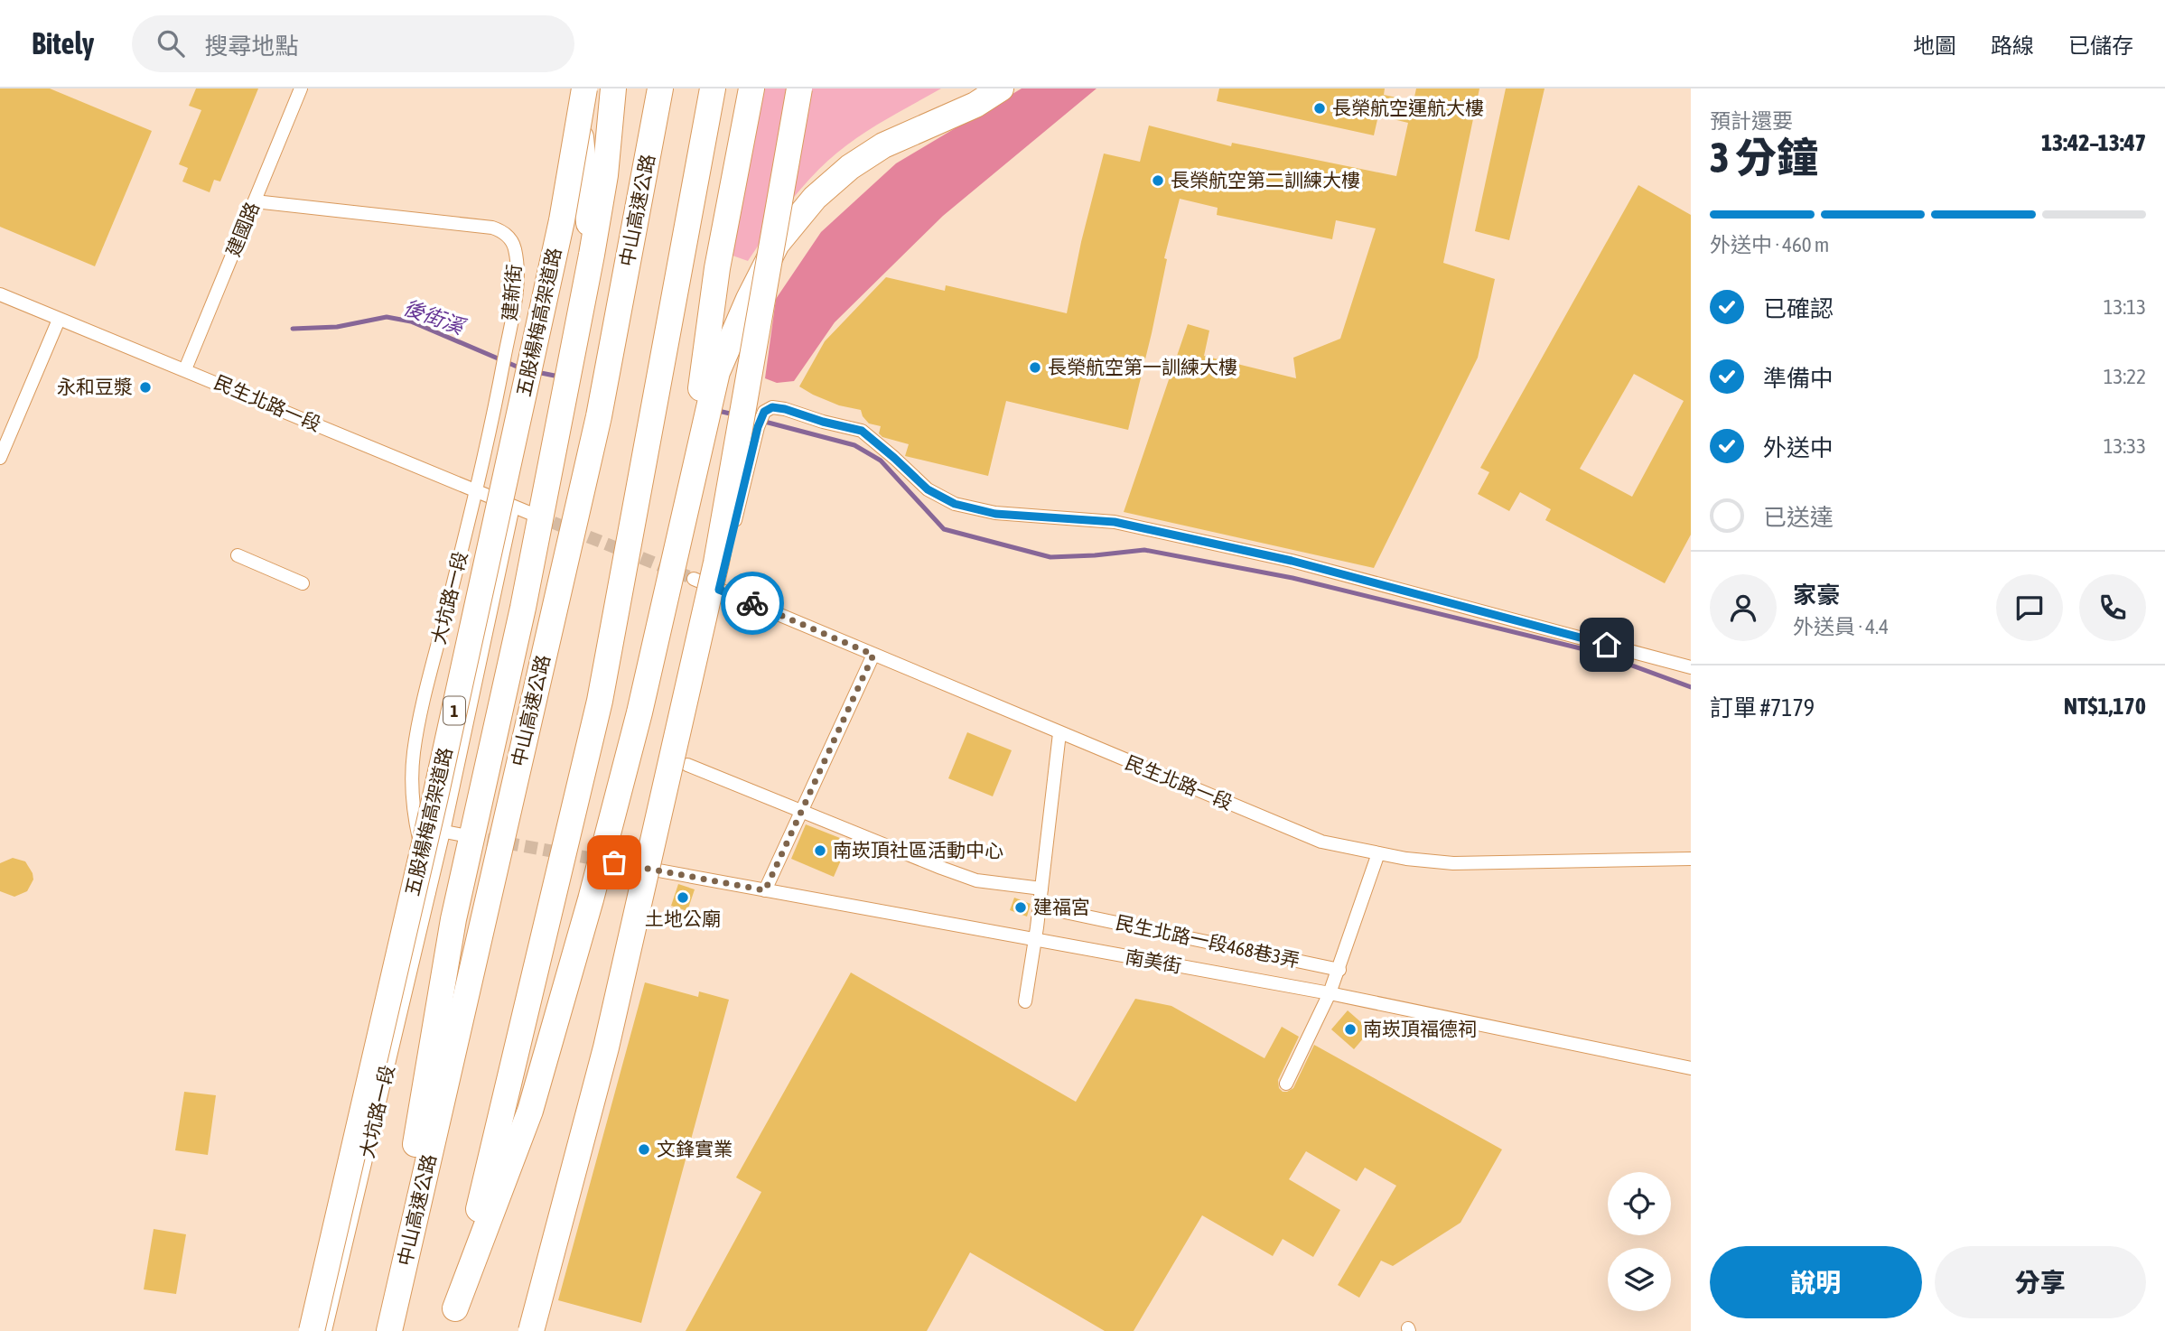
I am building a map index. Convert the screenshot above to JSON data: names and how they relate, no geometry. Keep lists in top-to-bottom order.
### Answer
{
  "streets": {
    "highway": ["中山高速公路", "五股楊梅高架道路", "1"],
    "street": [
      "建國路",
      "建新街",
      "民生北路一段",
      "大坑路一段",
      "民生北路一段468巷3弄",
      "南美街"
    ]
  },
  "crossings": [
    ["建國路", "建新街"],
    ["建國路", "民生北路一段"],
    ["建新街", "民生北路一段"],
    ["建新街", "大坑路一段"],
    ["民生北路一段", "大坑路一段"]
  ],
  "water": ["後街溪"],
  "places": [
    "長榮航空運航大樓",
    "長榮航空第二訓練大樓",
    "長榮航空第一訓練大樓",
    "永和豆漿",
    "南崁頂社區活動中心",
    "土地公廟",
    "建福宮",
    "南崁頂福德祠",
    "文鋒實業"
  ],
  "page": {
    "header": "Bitely",
    "search": "搜尋地點",
    "nav": ["地圖", "路線", "已儲存"],
    "heading": ["3 分鐘", "預計還要", "13:42–13:47"],
    "panel": [
      "家豪",
      "外送員 · 4.4",
      "訂單 #7179",
      "NT$1,170"
    ],
    "bar": "外送中 · 460 m",
    "list": [
      ["已確認", "13:13"],
      ["準備中", "13:22"],
      ["外送中", "13:33"],
      "已送達"
    ],
    "buttons": ["說明", "分享"]
  }
}
